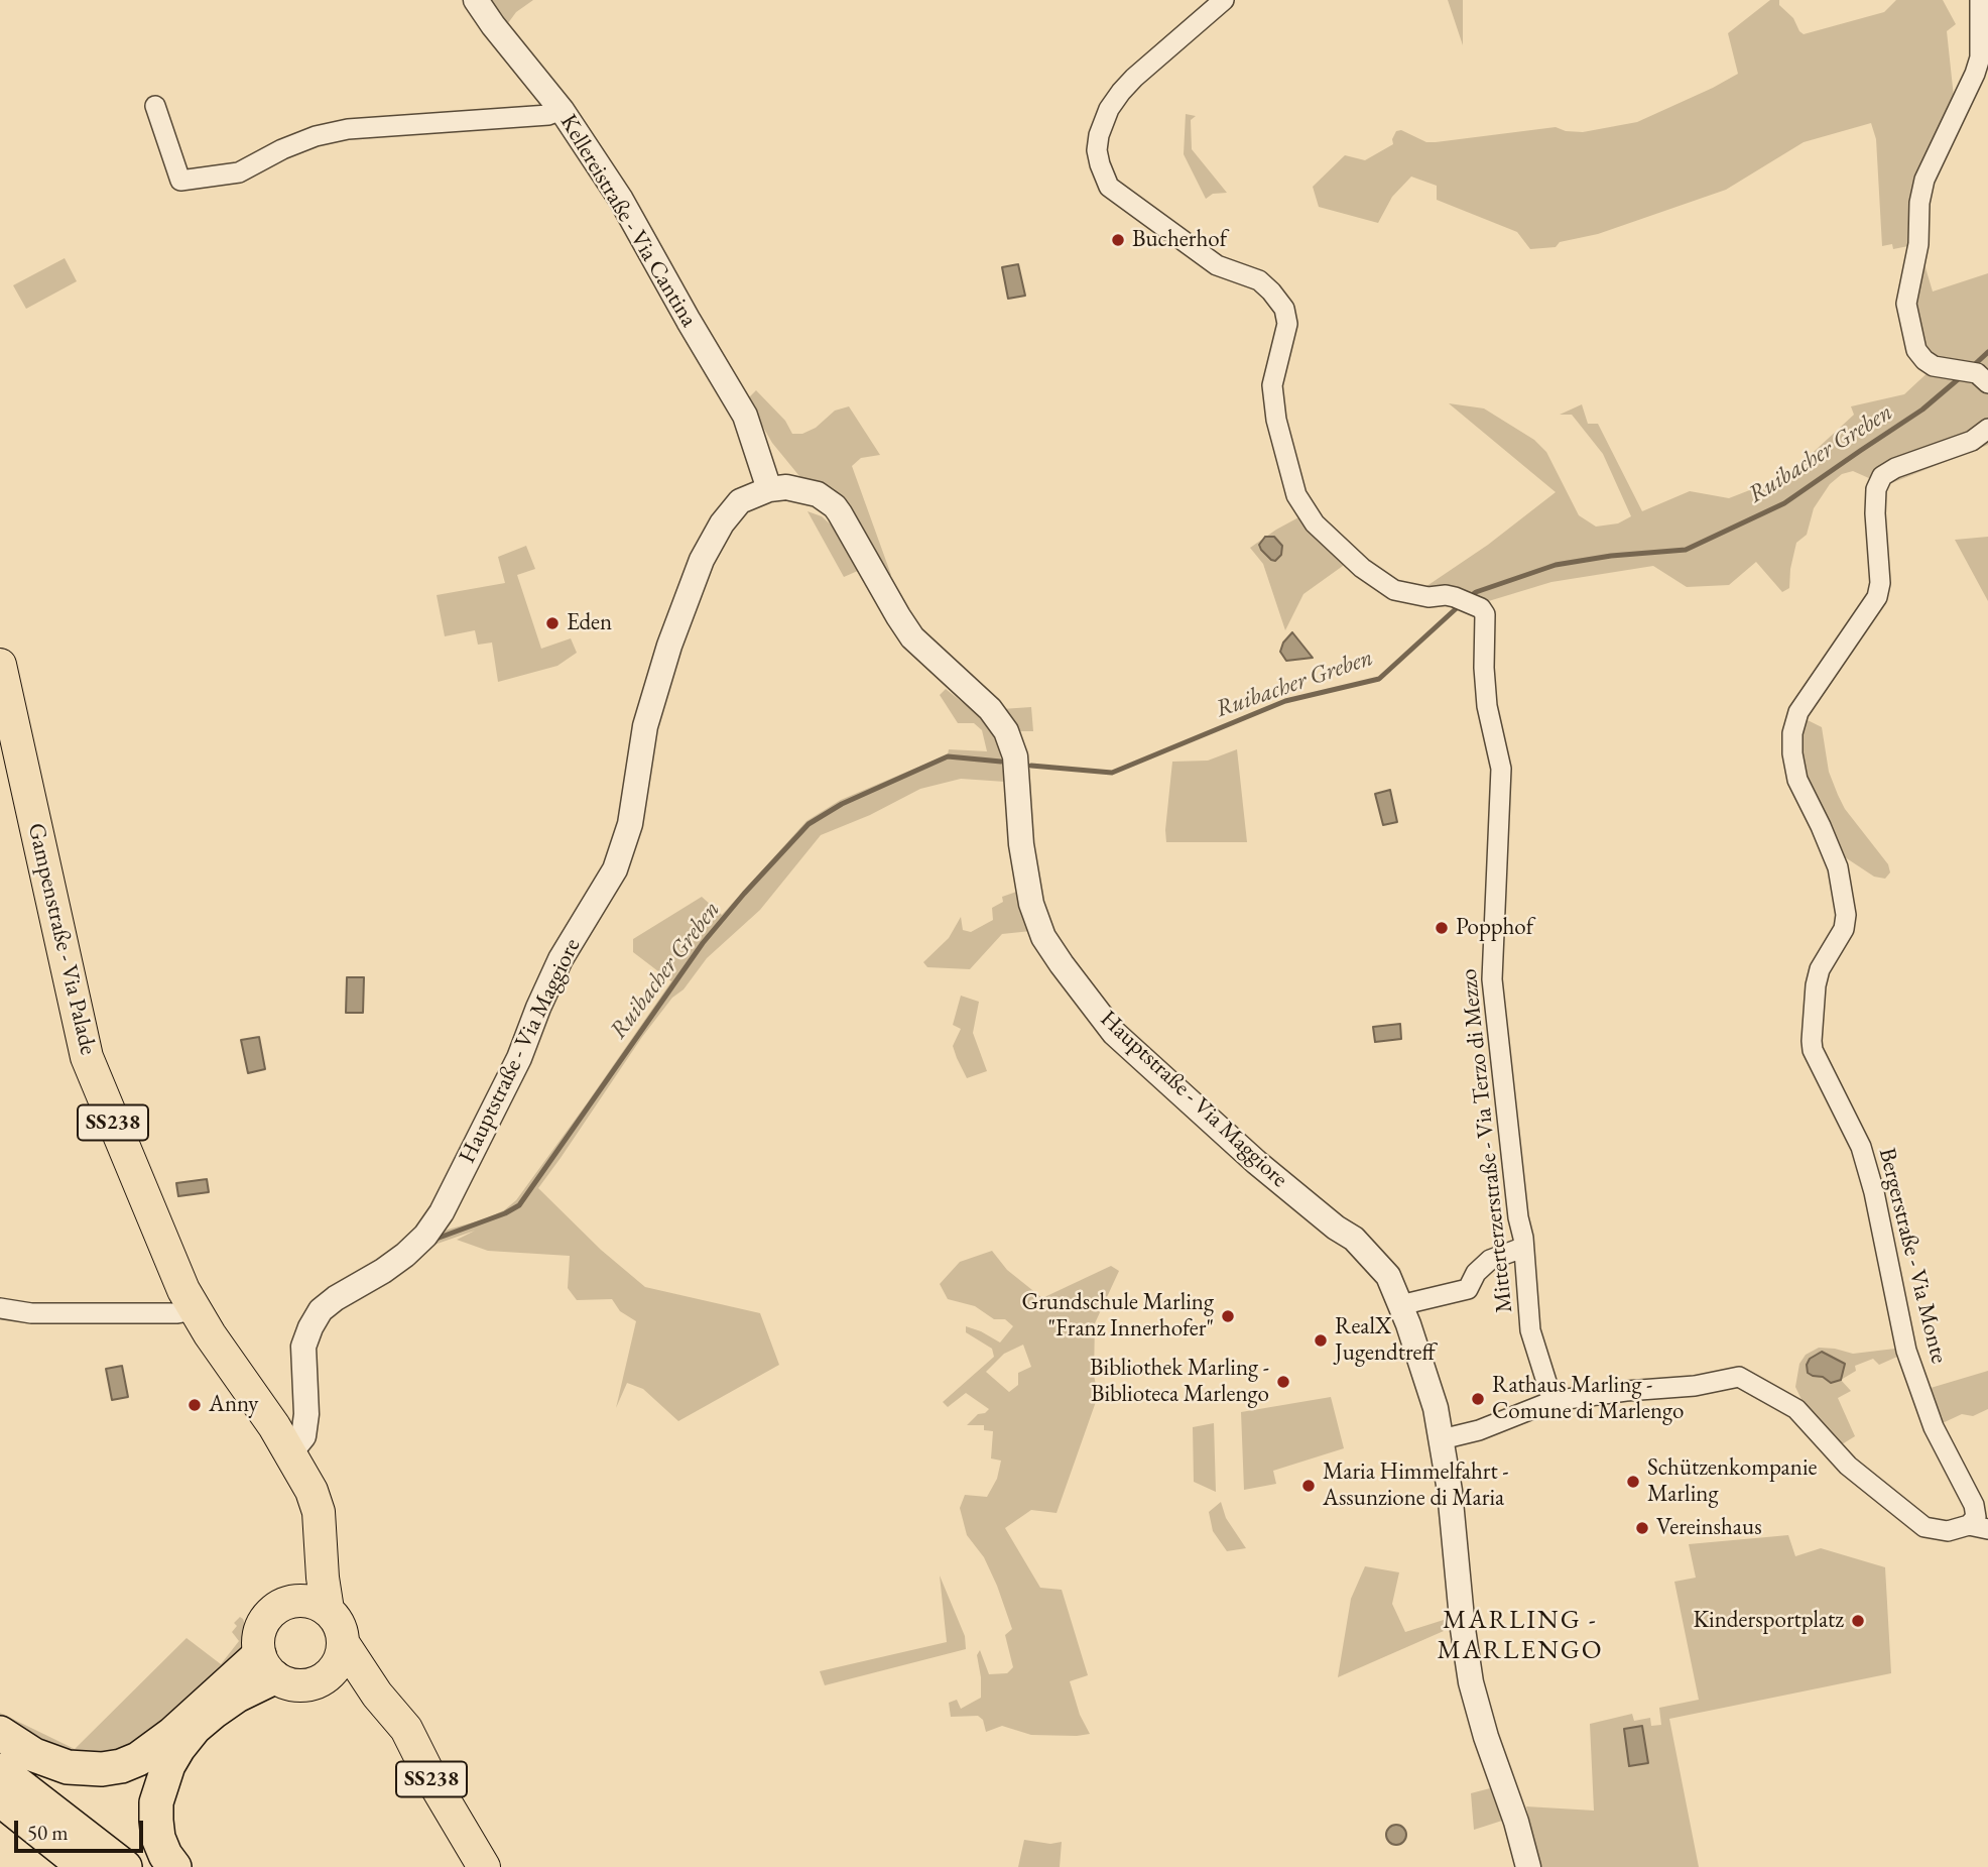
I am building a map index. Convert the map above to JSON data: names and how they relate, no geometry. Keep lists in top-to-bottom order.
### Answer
{
  "streets": {
    "main road": ["Gampenstraße - Via Palade", "SS238"],
    "street": [
      "Kellereistraße - Via Cantina",
      "Hauptstraße - Via Maggiore",
      "Mitterterzerstraße - Via Terzo di Mezzo",
      "Bergerstraße - Via Monte"
    ]
  },
  "crossings": [
    ["Kellereistraße - Via Cantina", "Hauptstraße - Via Maggiore"],
    ["Gampenstraße - Via Palade", "Hauptstraße - Via Maggiore"],
    ["Gampenstraße - Via Palade", "SS238"]
  ],
  "districts": ["MARLING - MARLENGO"],
  "water": ["Ruibacher Greben"],
  "places": [
    "Bucherhof",
    "Eden",
    "Popphof",
    "Grundschule Marling \"Franz Innerhofer\"",
    "RealX Jugendtreff",
    "Bibliothek Marling - Biblioteca Marlengo",
    "Rathaus Marling - Comune di Marlengo",
    "Anny",
    "Schützenkompanie Marling",
    "Maria Himmelfahrt - Assunzione di Maria",
    "Vereinshaus",
    "Kindersportplatz"
  ],
  "scale_bar": "50 m"
}
